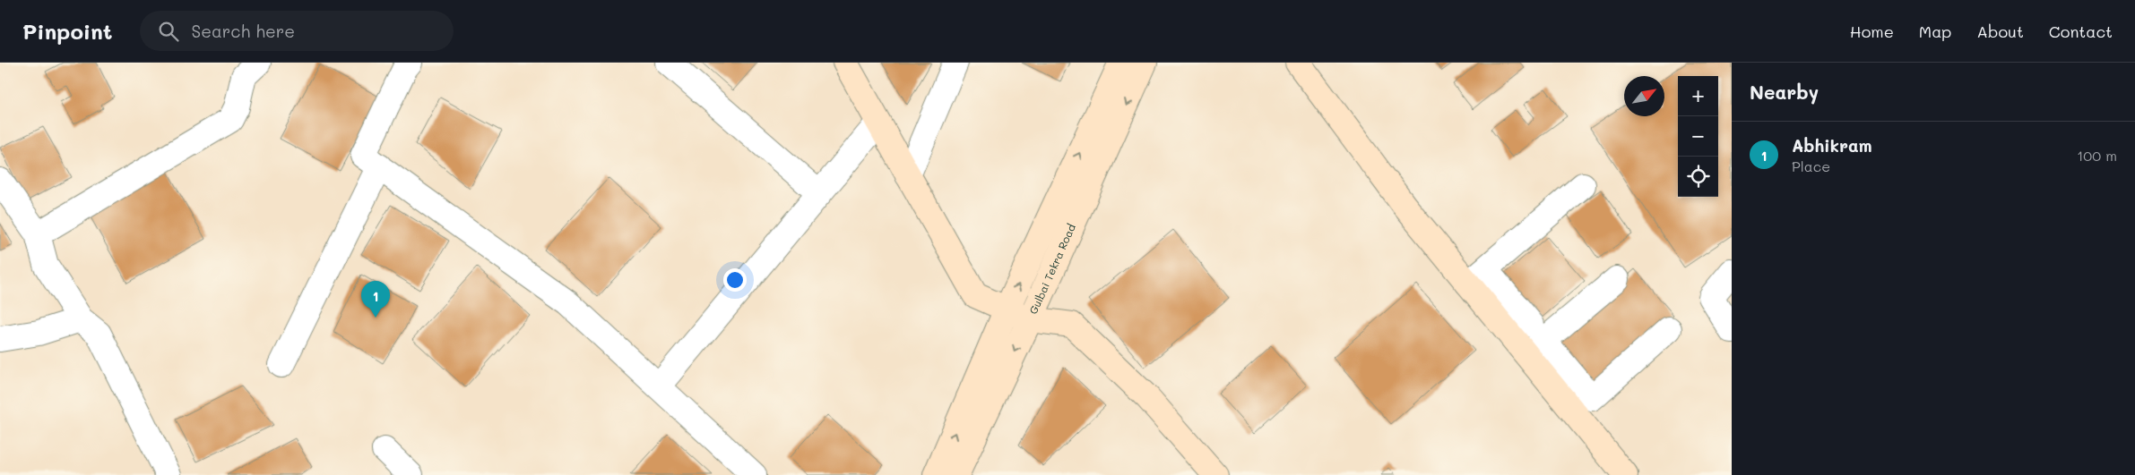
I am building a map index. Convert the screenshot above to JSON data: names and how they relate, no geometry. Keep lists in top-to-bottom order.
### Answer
{
  "streets": {
    "street": ["Gulbai Tekra Road"]
  },
  "north": "top right",
  "page": {
    "header": "Pinpoint",
    "search": "Search here",
    "nav": [
      "Home",
      "Map",
      "About",
      "Contact"
    ],
    "heading": "Nearby",
    "map_buttons": ["+", "−"],
    "list": [
      {
        "mark": "1",
        "name": "Abhikram",
        "note": "Place",
        "value": "100 m"
      }
    ],
    "pins": "1"
  }
}
